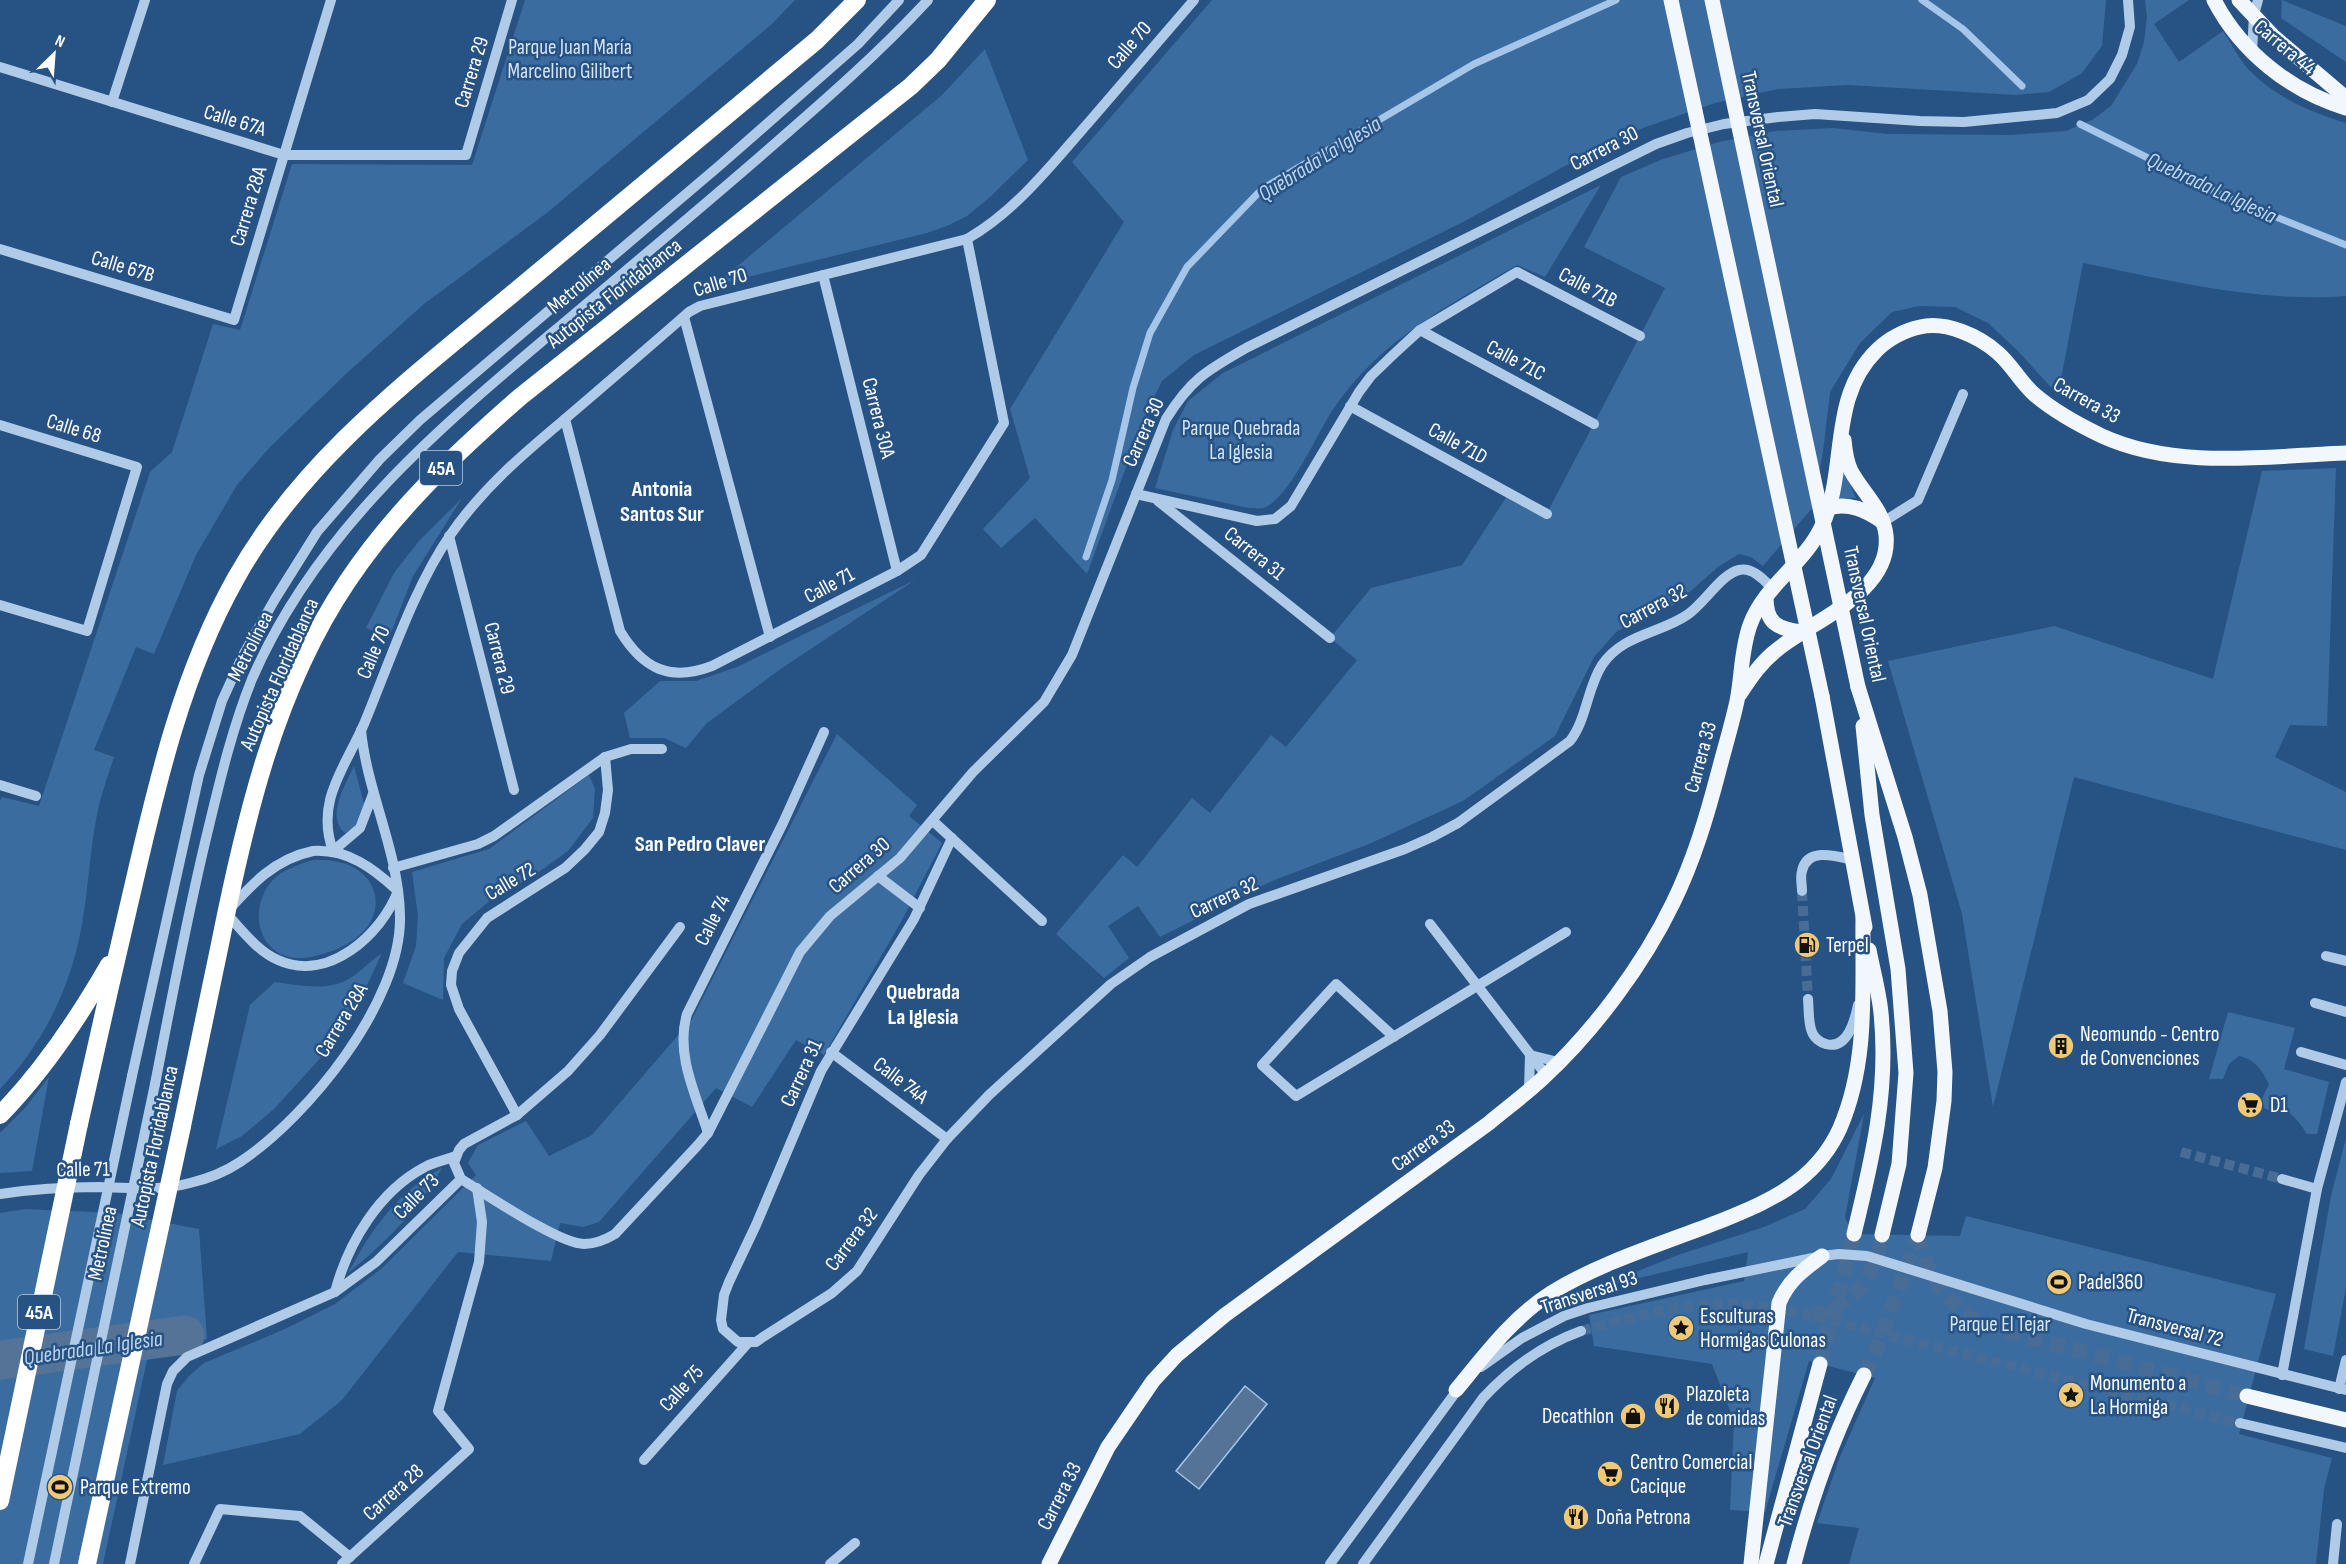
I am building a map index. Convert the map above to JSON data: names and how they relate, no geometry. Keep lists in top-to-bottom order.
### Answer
{
  "streets": {
    "highway": ["Autopista Floridablanca", "45A"],
    "main road": ["Carrera 44", "Transversal Oriental", "Carrera 33"],
    "street": [
      "Calle 70",
      "Carrera 29",
      "Calle 67A",
      "Carrera 30",
      "Carrera 28A",
      "Calle 67B",
      "Metrolínea",
      "Calle 71B",
      "Calle 71C",
      "Carrera 30A",
      "Calle 68",
      "Calle 71D",
      "Carrera 31",
      "Calle 71",
      "Carrera 32",
      "Calle 72",
      "Calle 74",
      "Calle 74A",
      "Calle 73",
      "Transversal 93",
      "Transversal 72",
      "Calle 75",
      "Carrera 28"
    ]
  },
  "crossings": [
    ["Calle 70", "Carrera 29"],
    ["Calle 70", "Carrera 28A"],
    ["Calle 70", "Autopista Floridablanca"],
    ["Calle 70", "Carrera 30A"],
    ["Calle 70", "Calle 71"],
    ["Carrera 29", "Calle 67A"],
    ["Calle 67A", "Carrera 28A"],
    ["Carrera 30", "Calle 71B"],
    ["Carrera 30", "Calle 71C"],
    ["Carrera 30", "Calle 71D"],
    ["Carrera 30", "Carrera 31"],
    ["Carrera 30", "Calle 74"],
    ["Carrera 30", "Carrera 28"],
    ["Carrera 28A", "Calle 67B"],
    ["Carrera 28A", "Autopista Floridablanca"],
    ["Carrera 28A", "Calle 71"],
    ["Carrera 33", "Carrera 32"],
    ["Carrera 30A", "Calle 71"],
    ["Carrera 31", "Carrera 32"],
    ["Carrera 31", "Calle 74A"],
    ["Carrera 31", "Calle 75"],
    ["Carrera 32", "Calle 74A"],
    ["Carrera 32", "Calle 75"],
    ["Calle 72", "Calle 73"],
    ["Transversal 93", "Transversal 72"]
  ],
  "districts": ["Antonia Santos Sur", "San Pedro Claver", "Quebrada La Iglesia"],
  "water": ["Quebrada La Iglesia"],
  "parks": ["Parque Juan María Marcelino Gilibert", "Parque Quebrada La Iglesia", "Parque El Tejar"],
  "places": {
    "fuel station": ["Terpel"],
    "building": ["Neomundo - Centro de Convenciones"],
    "supermarket": ["D1", "Centro Comercial Cacique"],
    "sports": ["Padel360", "Parque Extremo"],
    "place": ["Esculturas Hormigas Culonas", "Monumento a La Hormiga"],
    "restaurant": ["Plazoleta de comidas", "Doña Petrona"],
    "shop": ["Decathlon"]
  },
  "north": "top right"
}
